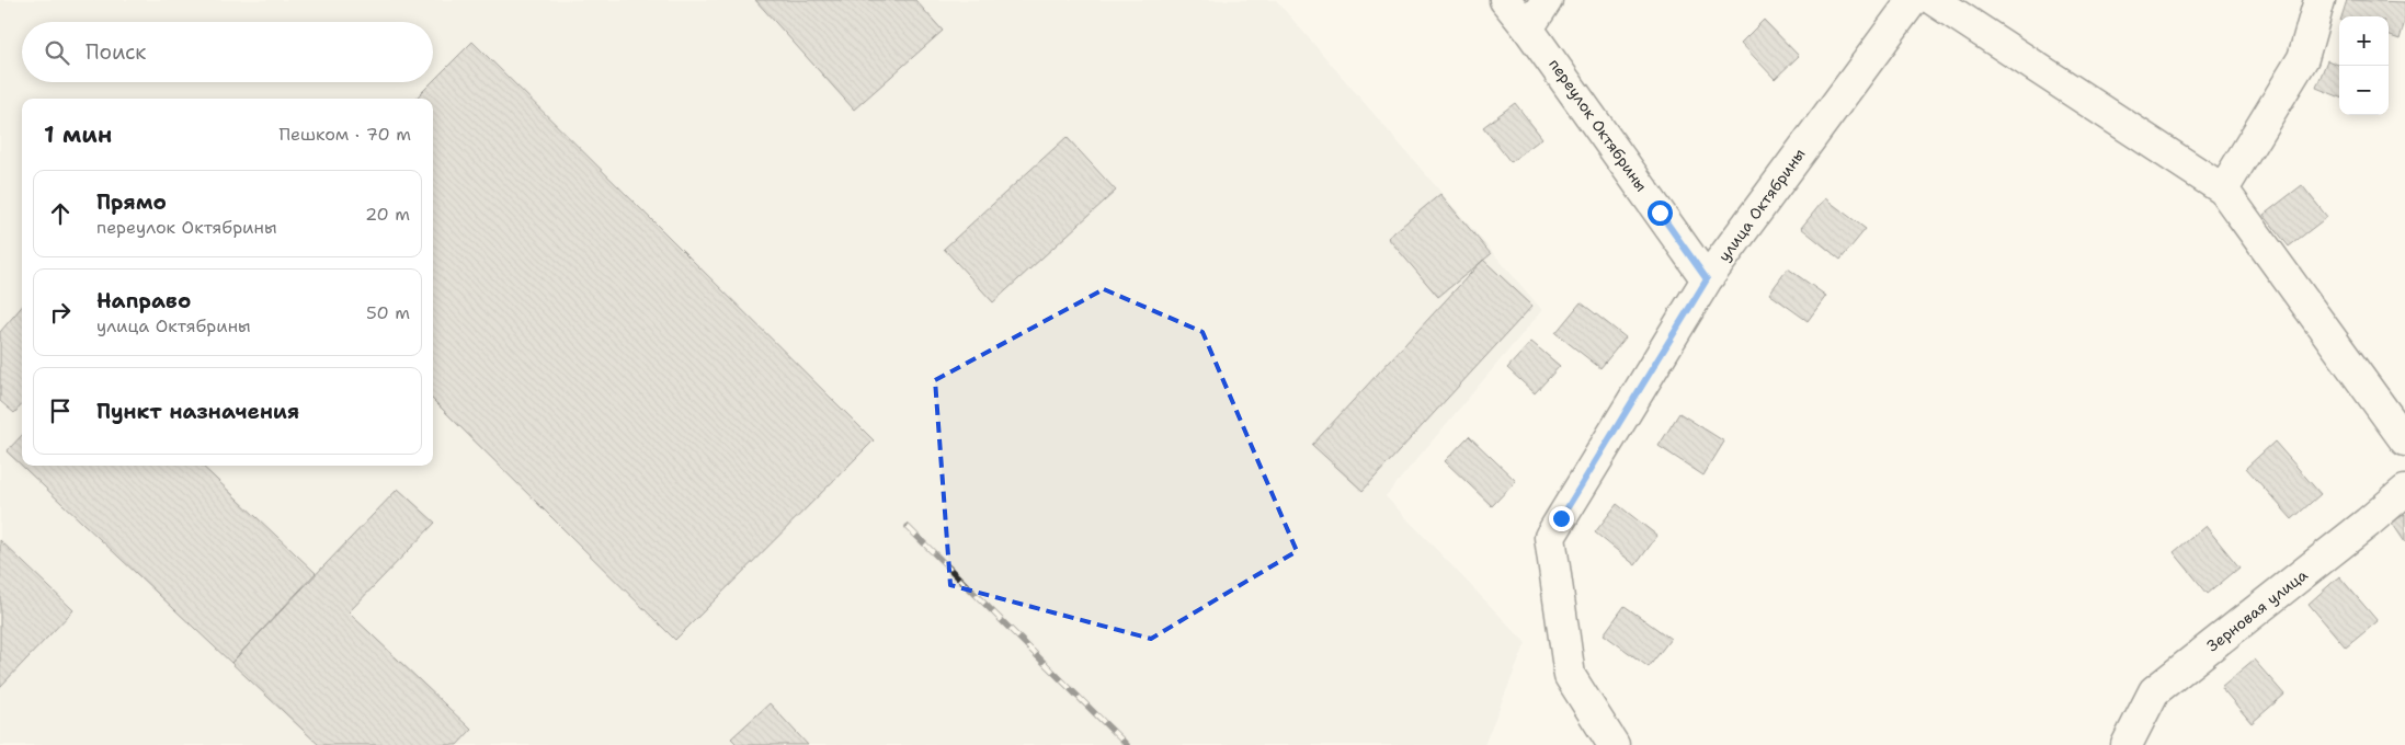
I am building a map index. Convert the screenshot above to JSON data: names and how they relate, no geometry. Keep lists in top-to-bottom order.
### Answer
{
  "streets": {
    "street": ["переулок Октябрины", "улица Октябрины", "Зерновая улица"]
  },
  "crossings": [
    ["переулок Октябрины", "улица Октябрины"]
  ],
  "page": {
    "map_buttons": ["+", "−"],
    "search": "Поиск",
    "heading": ["1 мин", "Пешком · 70 m"],
    "list": [
      ["Прямо", "переулок Октябрины", "20 m"],
      ["Направо", "улица Октябрины", "50 m"],
      "Пункт назначения"
    ]
  }
}
